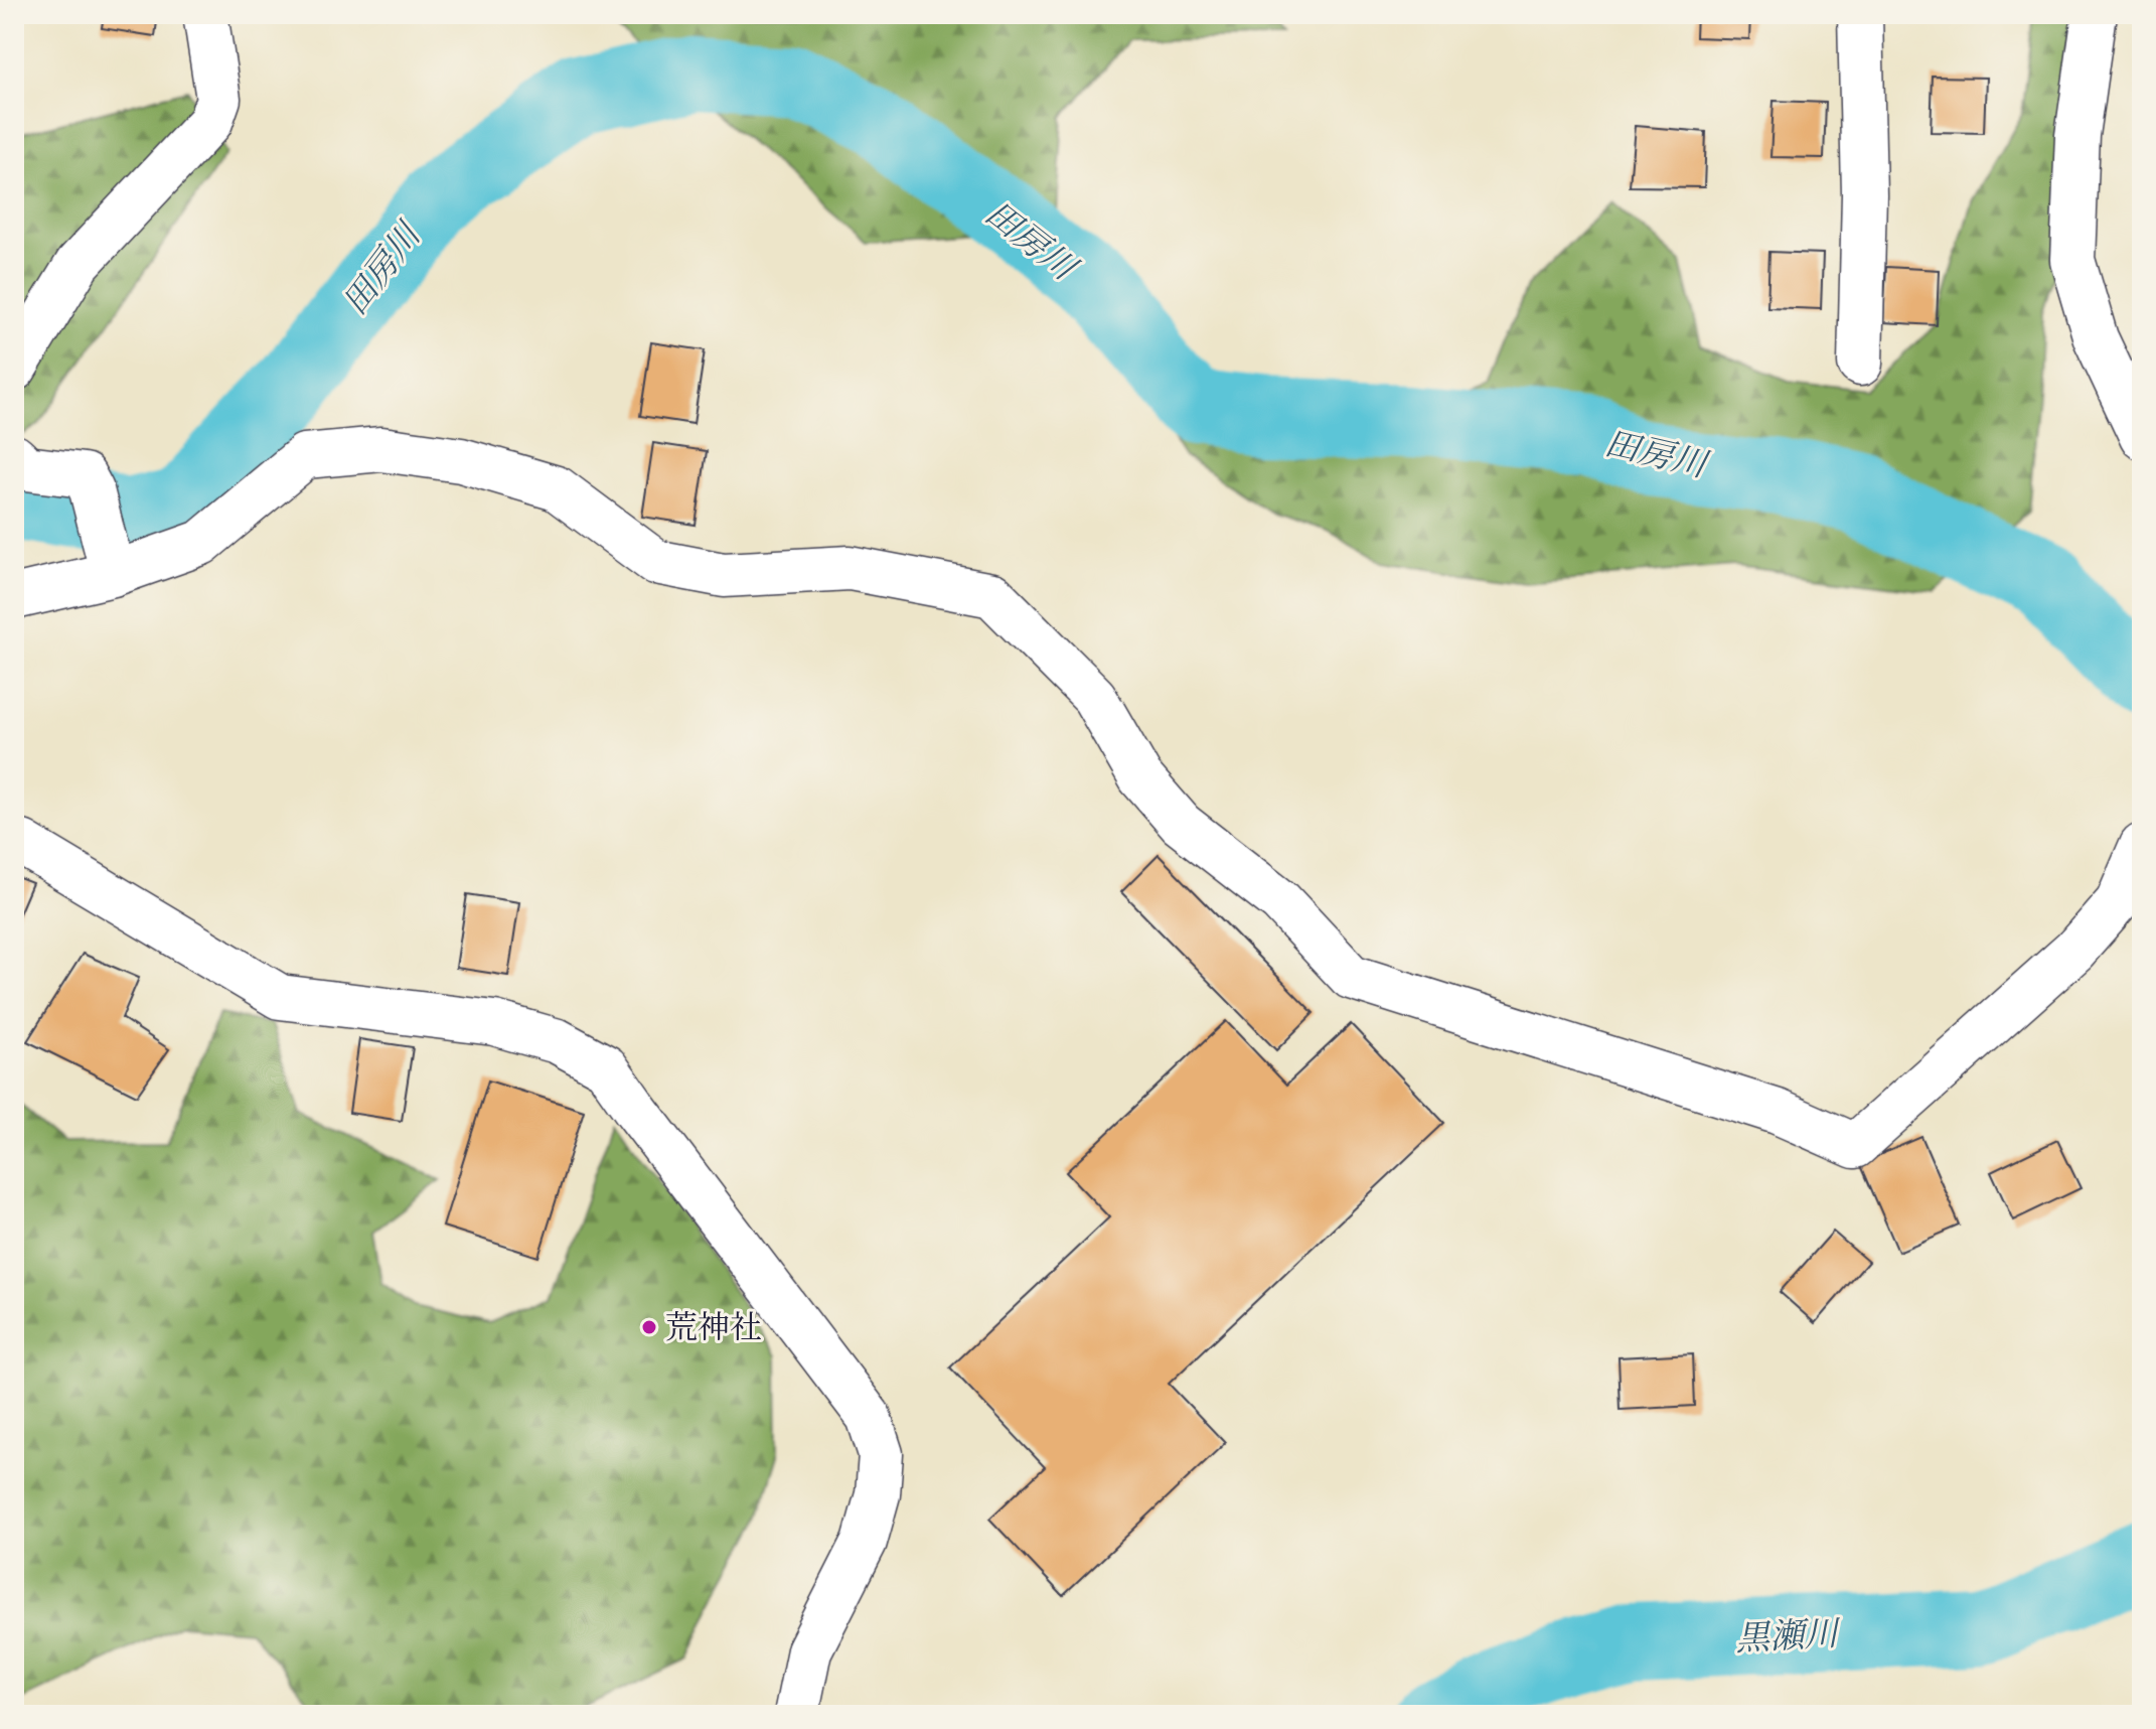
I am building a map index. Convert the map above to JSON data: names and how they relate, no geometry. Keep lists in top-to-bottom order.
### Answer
{
  "water": ["田房川", "黒瀬川"],
  "places": ["荒神社"]
}
